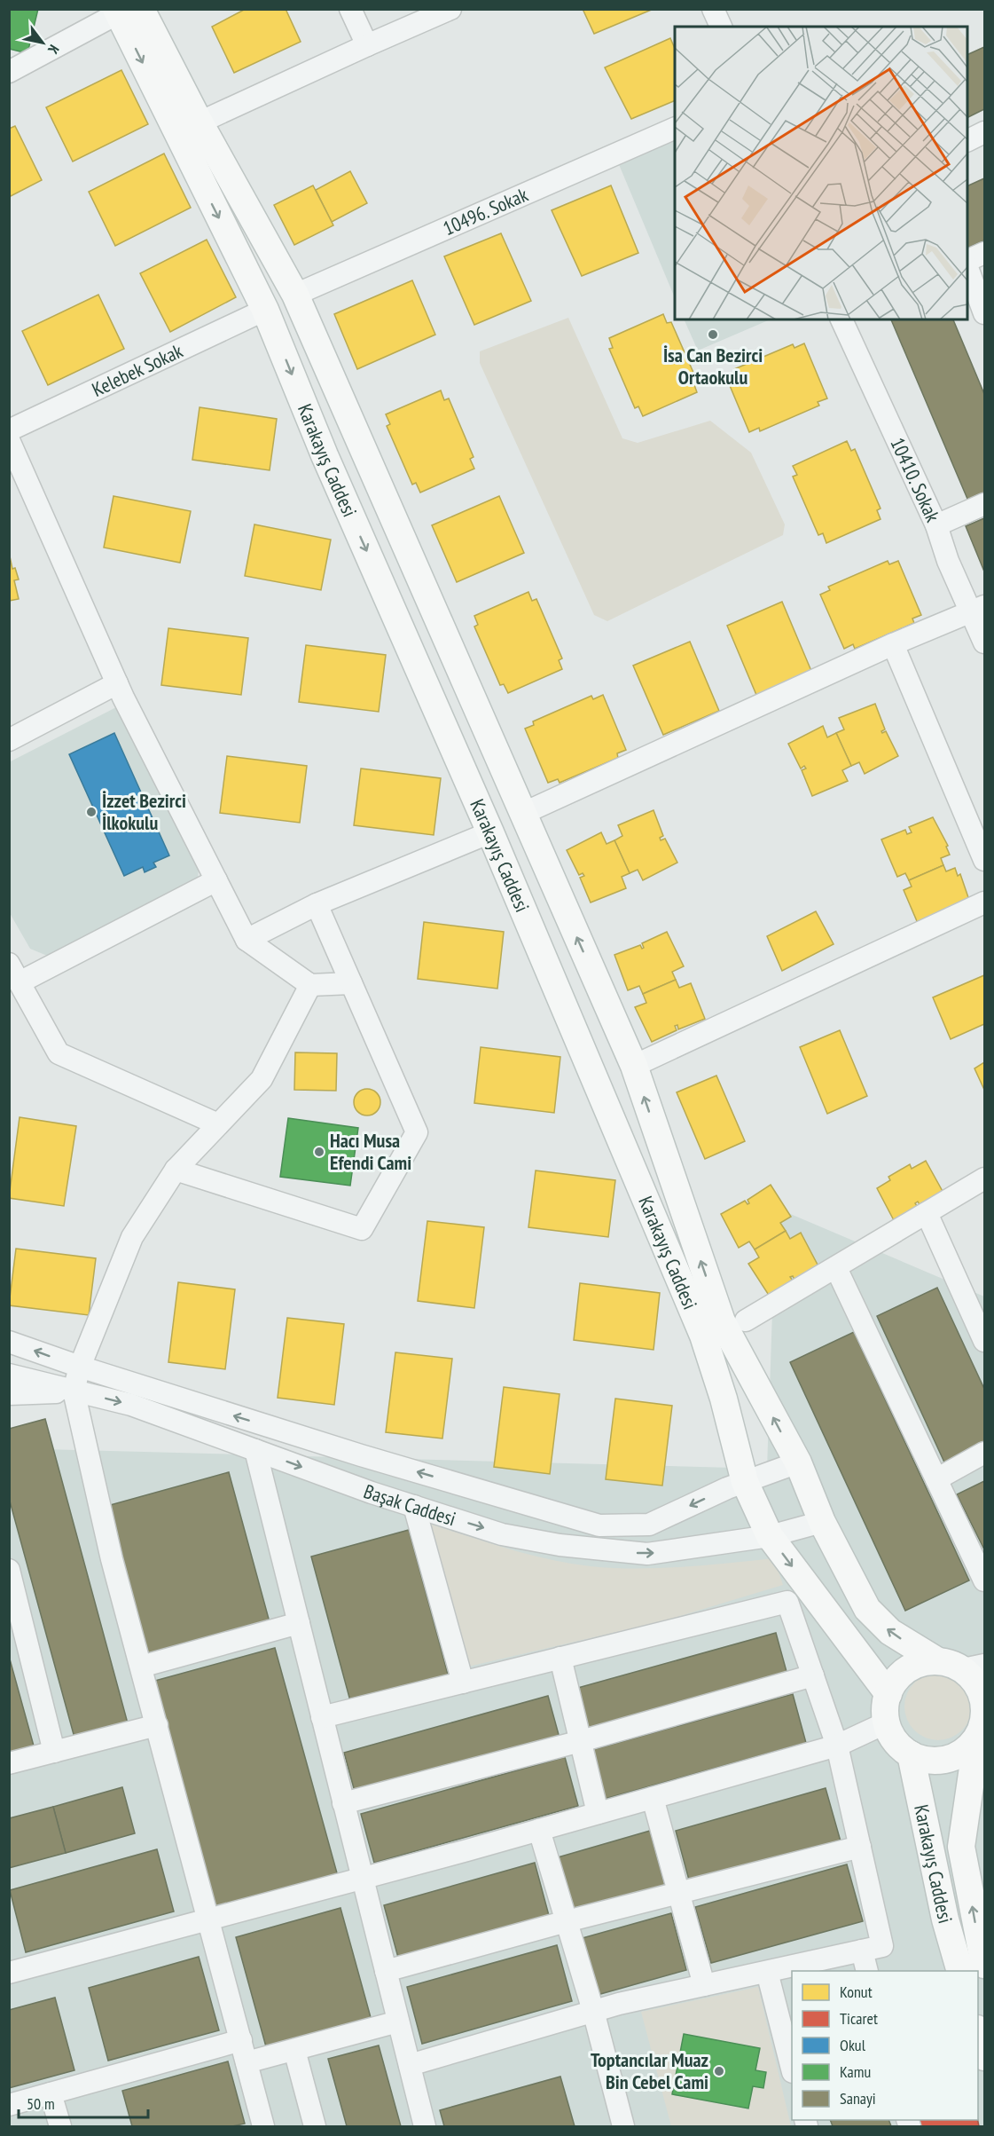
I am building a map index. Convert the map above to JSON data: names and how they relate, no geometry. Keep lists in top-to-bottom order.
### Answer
{
  "streets": {
    "main road": ["Karakayış Caddesi"],
    "street": [
      "10496. Sokak",
      "Kelebek Sokak",
      "10410. Sokak",
      "Başak Caddesi"
    ]
  },
  "crossings": [
    ["10496. Sokak", "Karakayış Caddesi"],
    ["Kelebek Sokak", "Karakayış Caddesi"],
    ["Karakayış Caddesi", "Başak Caddesi"]
  ],
  "places": [
    "İsa Can Bezirci Ortaokulu",
    "İzzet Bezirci İlkokulu",
    "Hacı Musa Efendi Cami",
    "Toptancılar Muaz Bin Cebel Cami"
  ],
  "legend": [
    "Konut",
    "Ticaret",
    "Okul",
    "Kamu",
    "Sanayi"
  ],
  "scale_bar": "50 m",
  "north": "bottom right"
}
